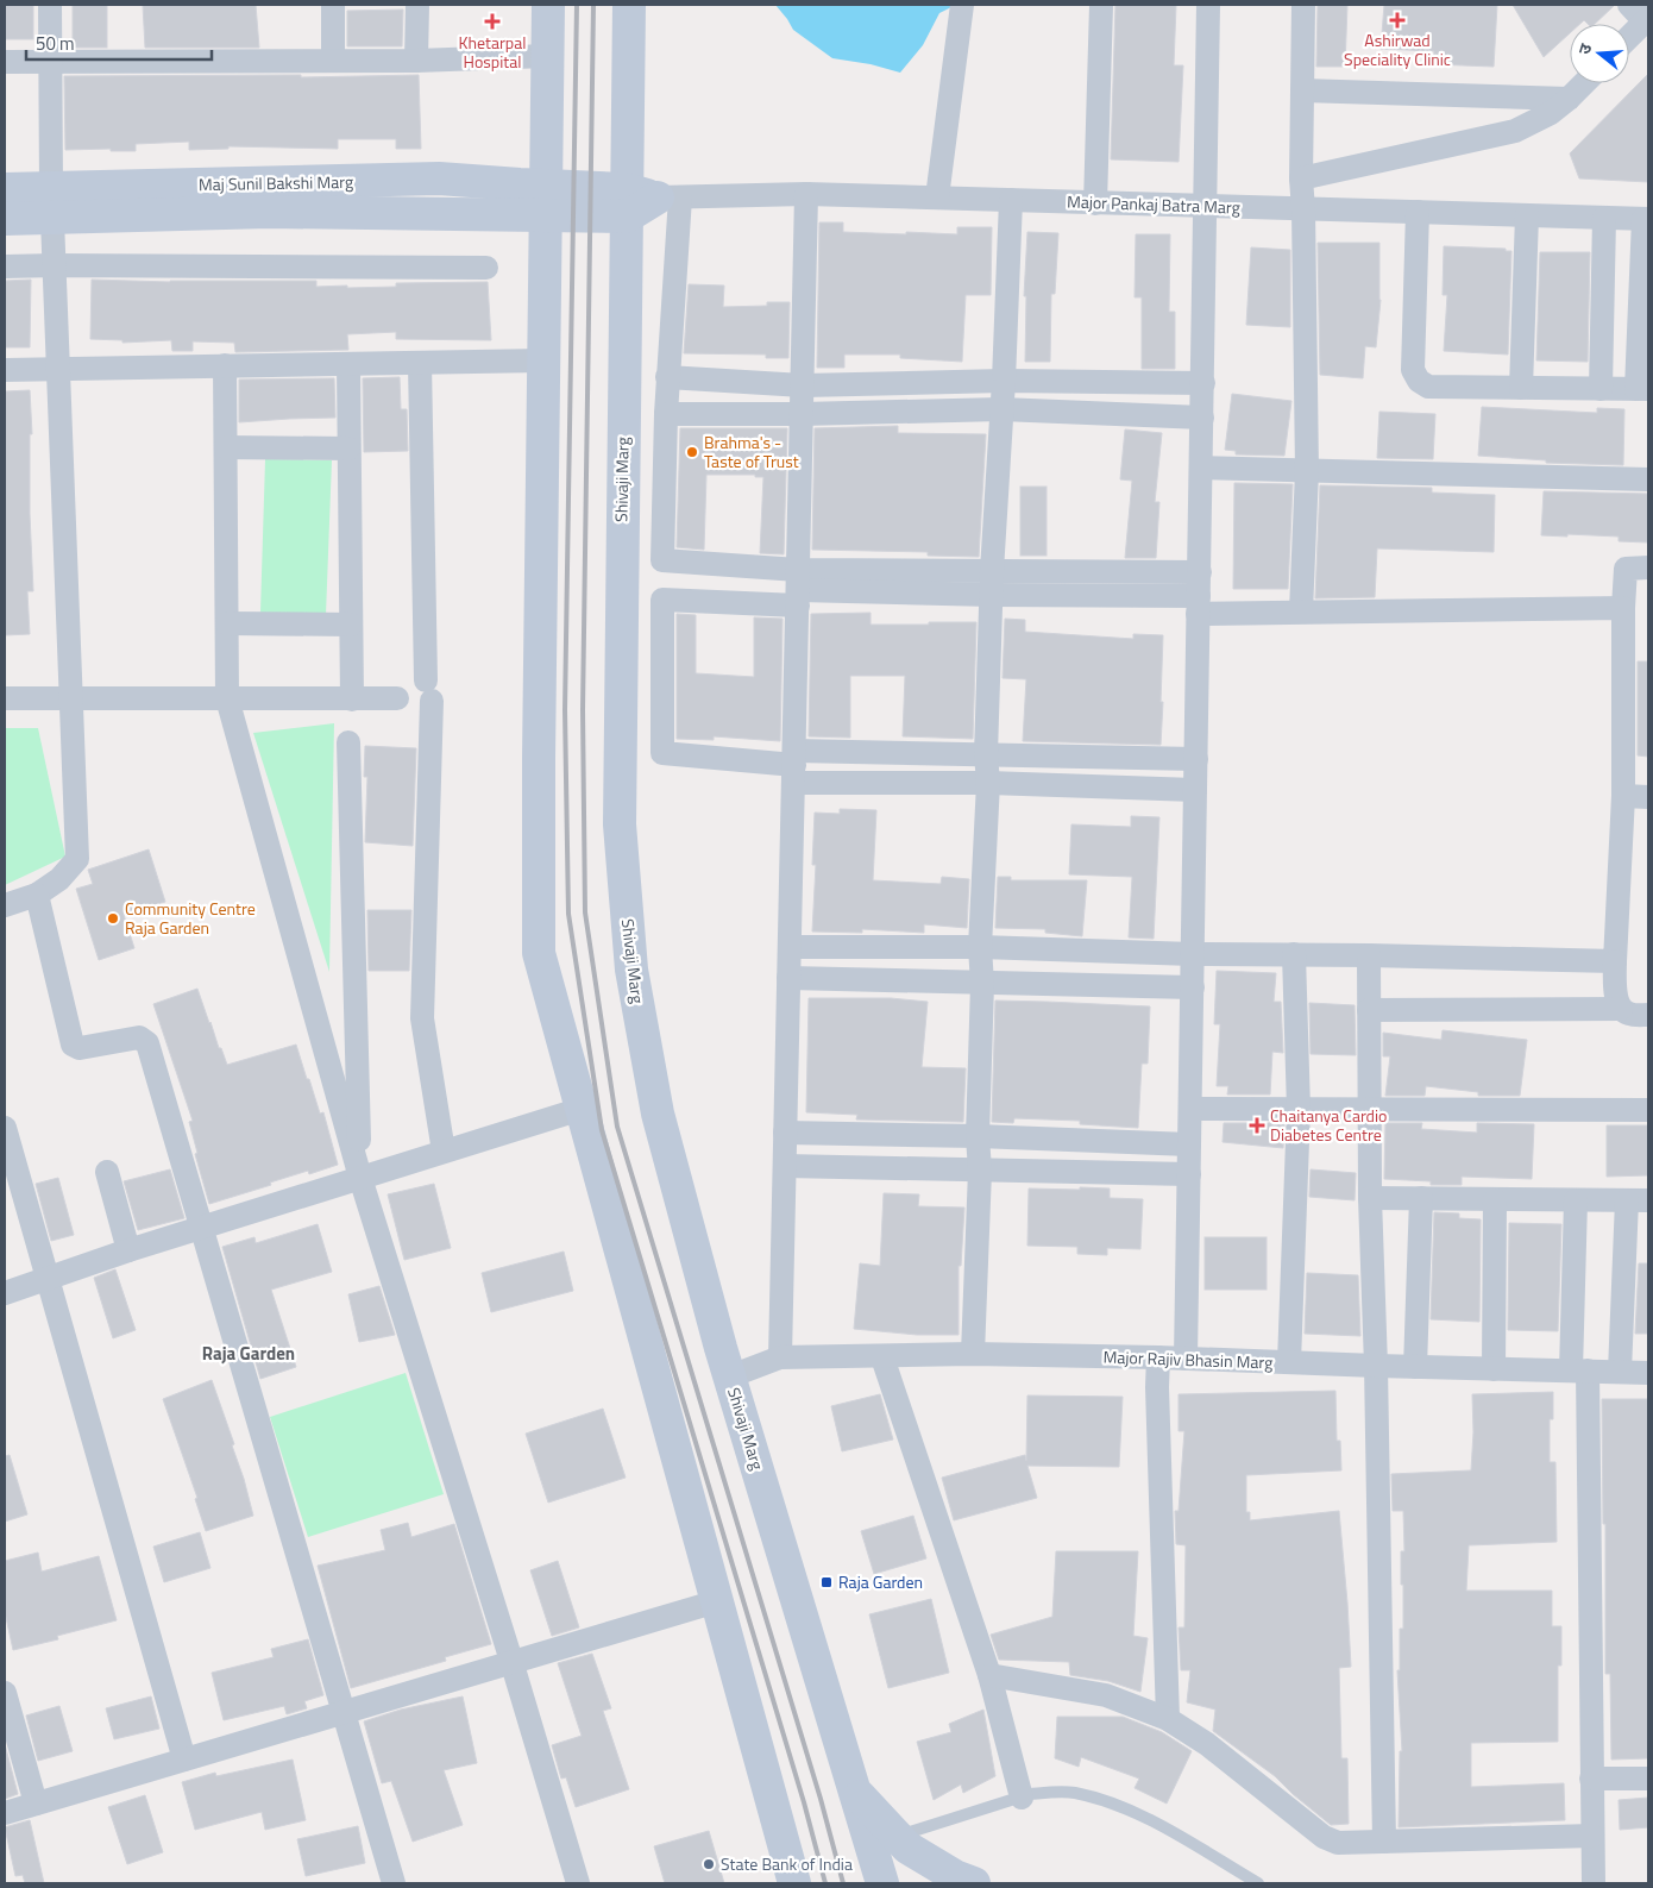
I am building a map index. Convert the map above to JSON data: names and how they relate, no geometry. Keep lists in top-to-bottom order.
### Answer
{
  "streets": {
    "main road": ["Maj Sunil Bakshi Marg", "Shivaji Marg"],
    "street": ["Major Pankaj Batra Marg", "Major Rajiv Bhasin Marg"]
  },
  "crossings": [
    ["Maj Sunil Bakshi Marg", "Major Pankaj Batra Marg"],
    ["Maj Sunil Bakshi Marg", "Shivaji Marg"],
    ["Shivaji Marg", "Major Rajiv Bhasin Marg"]
  ],
  "districts": ["Raja Garden"],
  "places": {
    "health": ["Ashirwad Speciality Clinic", "Khetarpal Hospital", "Chaitanya Cardio Diabetes Centre"],
    "other": ["Brahma's - Taste of Trust", "Community Centre Raja Garden", "State Bank of India"],
    "transit": ["Raja Garden"]
  },
  "scale_bar": "50 m",
  "north": "left"
}
